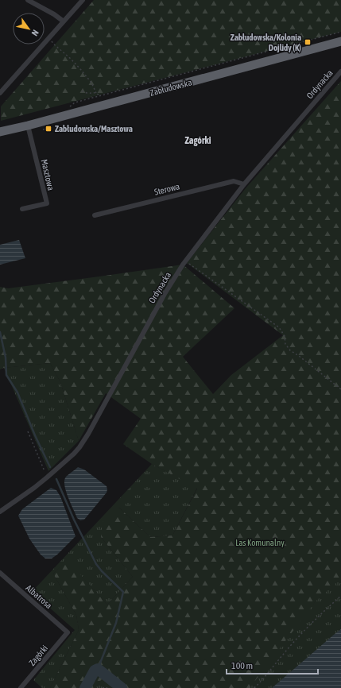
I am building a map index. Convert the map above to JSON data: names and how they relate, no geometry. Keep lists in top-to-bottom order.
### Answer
{
  "streets": {
    "highway": ["Zabłudowska"],
    "street": [
      "Ordynacka",
      "Masztowa",
      "Sterowa",
      "Albatrosa",
      "Zagórki"
    ]
  },
  "crossings": [
    ["Ordynacka", "Sterowa"],
    ["Zabłudowska", "Masztowa"],
    ["Albatrosa", "Zagórki"]
  ],
  "districts": ["Zagórki"],
  "parks": ["Las Komunalny"],
  "places": {
    "transit": ["Zabłudowska/Kolonia Dojlidy (K)", "Zabłudowska/Masztowa"]
  },
  "scale_bar": "100 m",
  "north": "bottom right"
}
